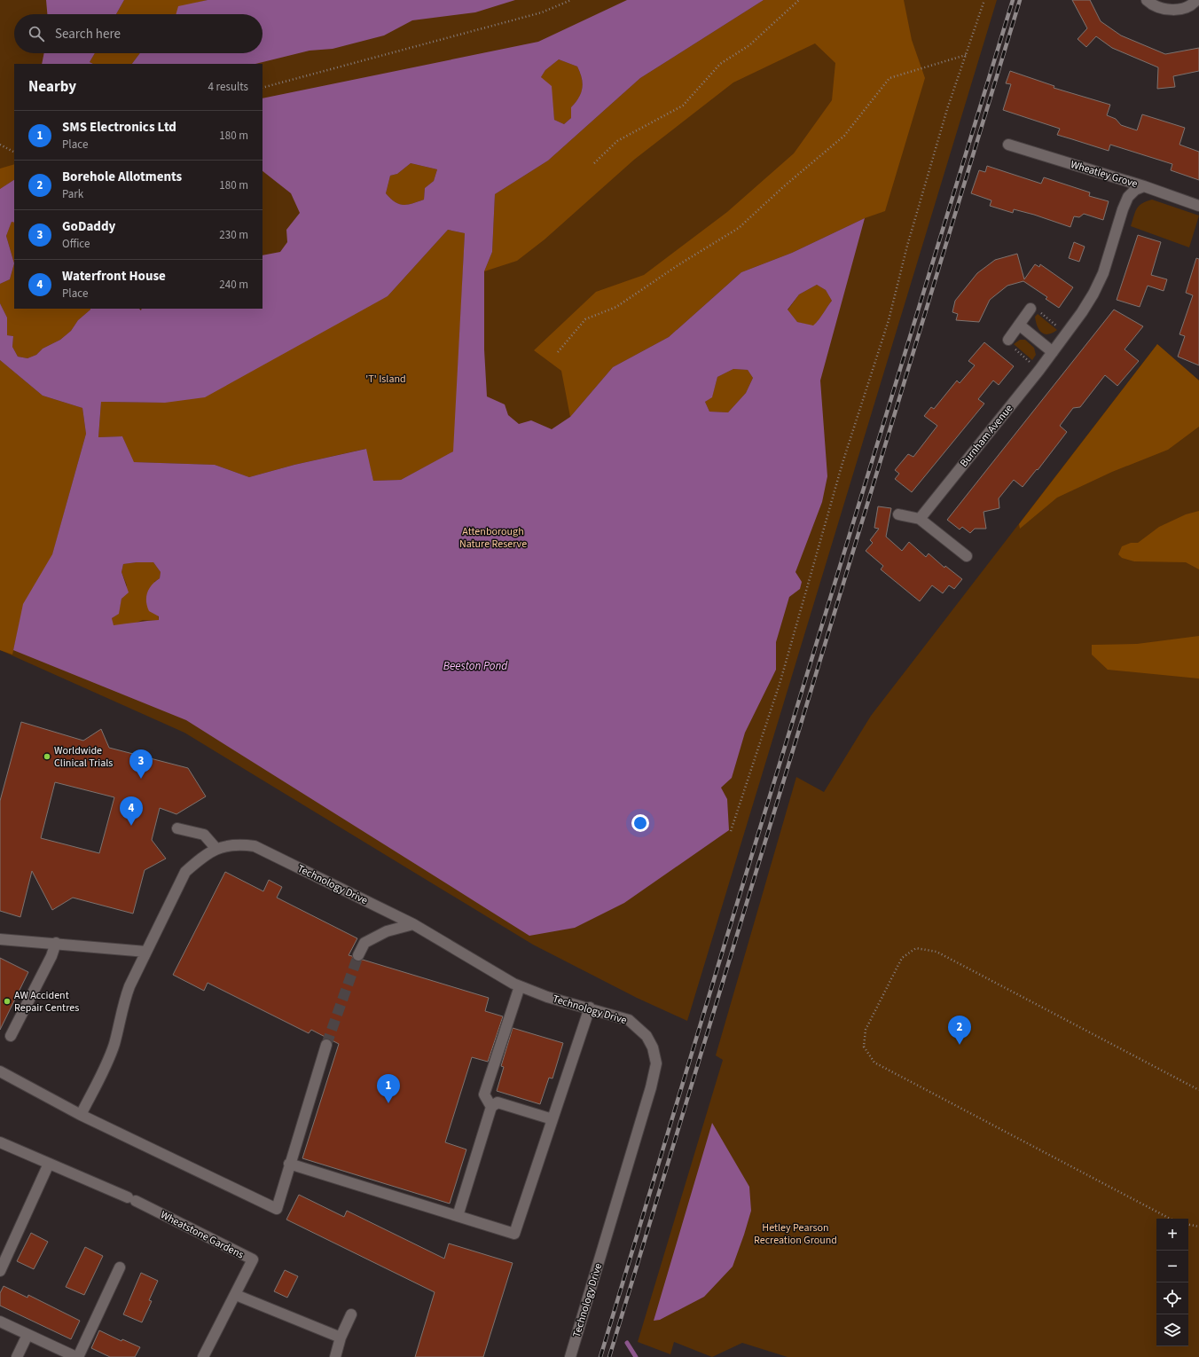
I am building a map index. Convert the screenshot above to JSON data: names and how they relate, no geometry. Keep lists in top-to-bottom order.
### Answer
{
  "streets": {
    "street": [
      "Wheatley Grove",
      "Burnham Avenue",
      "Technology Drive",
      "Wheatstone Gardens"
    ]
  },
  "crossings": [
    ["Wheatley Grove", "Burnham Avenue"]
  ],
  "water": ["Beeston Pond"],
  "parks": ["'T' Island", "Attenborough Nature Reserve", "Hetley Pearson Recreation Ground"],
  "places": ["Worldwide Clinical Trials", "AW Accident Repair Centres"],
  "page": {
    "search": "Search here",
    "heading": ["Nearby", "4 results"],
    "list": [
      {
        "mark": "1",
        "name": "SMS Electronics Ltd",
        "note": "Place",
        "value": "180 m"
      },
      {
        "mark": "2",
        "name": "Borehole Allotments",
        "note": "Park",
        "value": "180 m"
      },
      {
        "mark": "3",
        "name": "GoDaddy",
        "note": "Office",
        "value": "230 m"
      },
      {
        "mark": "4",
        "name": "Waterfront House",
        "note": "Place",
        "value": "240 m"
      }
    ],
    "pins": [
      "3",
      "4",
      "2",
      "1"
    ],
    "map_buttons": ["+", "−"]
  }
}
